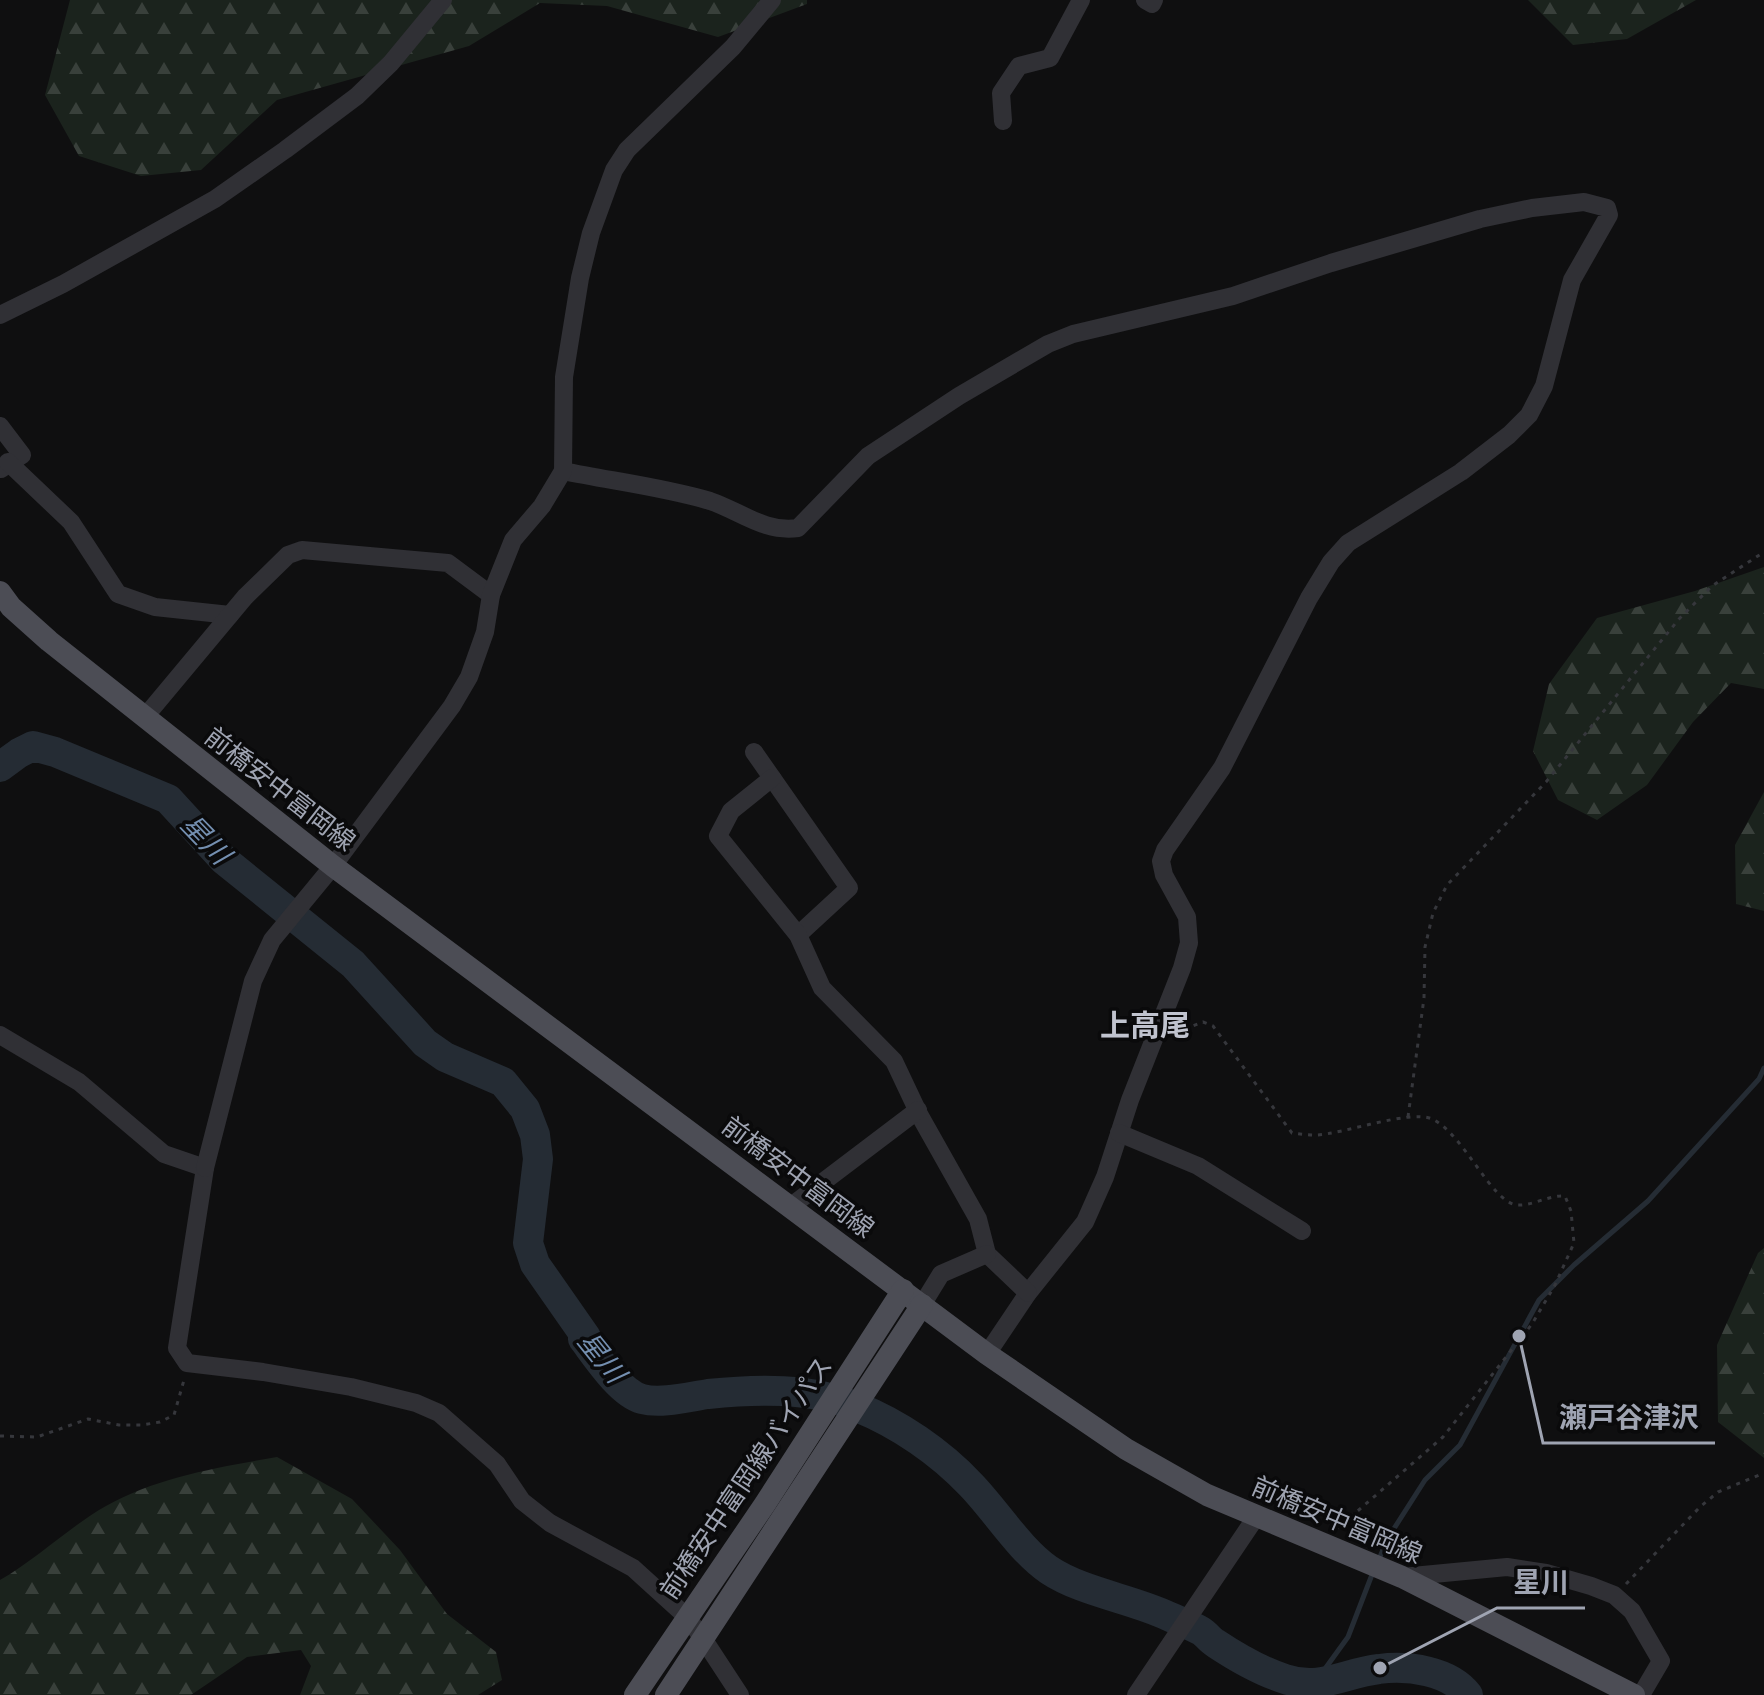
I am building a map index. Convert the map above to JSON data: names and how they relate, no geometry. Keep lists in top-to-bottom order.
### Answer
{
  "streets": {
    "main road": ["前橋安中富岡線", "前橋安中富岡線バイパス"]
  },
  "crossings": [
    ["前橋安中富岡線", "前橋安中富岡線バイパス"]
  ],
  "districts": ["上高尾"],
  "water": ["星川"],
  "places": ["瀬戸谷津沢", "星川"]
}
